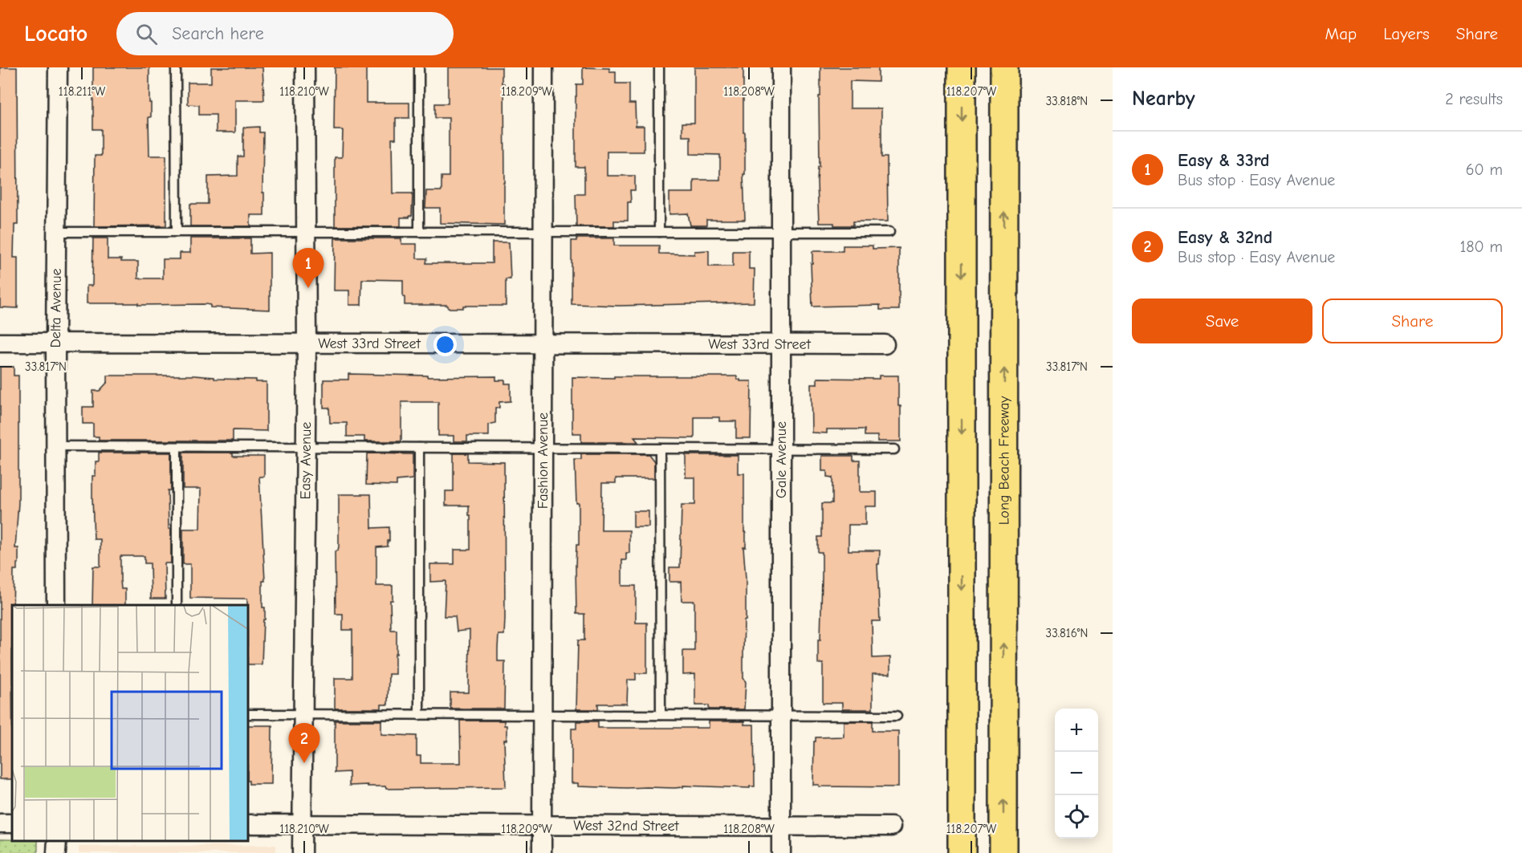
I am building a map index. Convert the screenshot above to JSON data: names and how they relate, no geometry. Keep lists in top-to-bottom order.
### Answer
{
  "streets": {
    "highway": ["Long Beach Freeway"],
    "street": [
      "Delta Avenue",
      "West 33rd Street",
      "Gale Avenue",
      "Easy Avenue",
      "Fashion Avenue",
      "West 32nd Street"
    ]
  },
  "crossings": [
    ["Delta Avenue", "West 33rd Street"],
    ["West 33rd Street", "Gale Avenue"],
    ["West 33rd Street", "Easy Avenue"],
    ["West 33rd Street", "Fashion Avenue"],
    ["Gale Avenue", "West 32nd Street"],
    ["Easy Avenue", "West 32nd Street"],
    ["Fashion Avenue", "West 32nd Street"]
  ],
  "page": {
    "header": "Locato",
    "search": "Search here",
    "nav": ["Map", "Layers", "Share"],
    "heading": ["Nearby", "2 results"],
    "list": [
      {
        "mark": "1",
        "name": "Easy & 33rd",
        "note": "Bus stop · Easy Avenue",
        "value": "60 m"
      },
      {
        "mark": "2",
        "name": "Easy & 32nd",
        "note": "Bus stop · Easy Avenue",
        "value": "180 m"
      }
    ],
    "pins": ["1", "2"],
    "buttons": ["Save", "Share"],
    "map_buttons": ["+", "−"]
  },
  "coordinates": [
    "118.211°W",
    "118.210°W",
    "118.209°W",
    "118.208°W",
    "118.207°W",
    "33.818°N",
    "33.817°N",
    "33.816°N"
  ]
}
